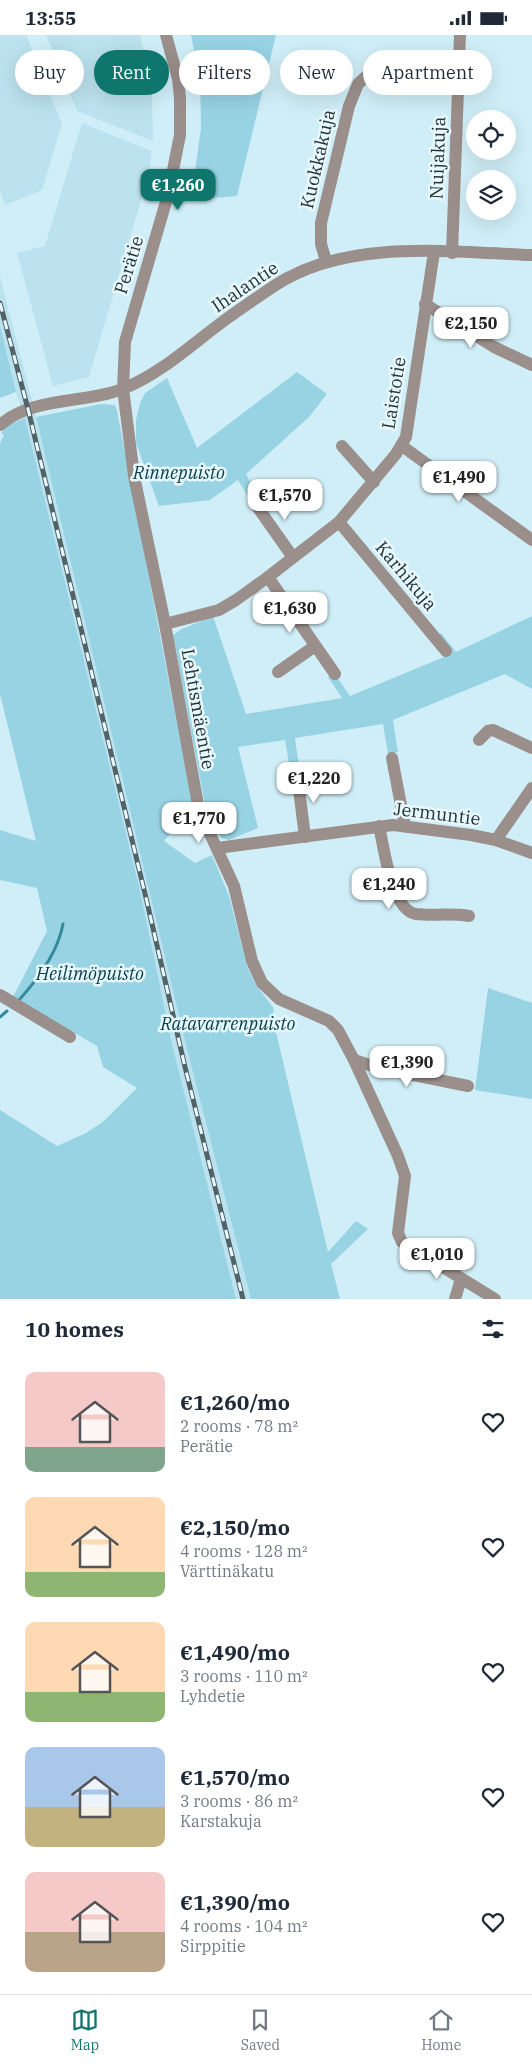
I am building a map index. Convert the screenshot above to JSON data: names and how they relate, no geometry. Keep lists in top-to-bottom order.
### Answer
{
  "streets": {
    "street": [
      "Nuijakuja",
      "Kuokkakuja",
      "Perätie",
      "Ihalantie",
      "Laistotie",
      "Karhikuja",
      "Lehtismäentie",
      "Jermuntie"
    ]
  },
  "crossings": [
    ["Nuijakuja", "Ihalantie"],
    ["Kuokkakuja", "Ihalantie"],
    ["Perätie", "Ihalantie"],
    ["Perätie", "Lehtismäentie"],
    ["Ihalantie", "Laistotie"],
    ["Ihalantie", "Lehtismäentie"],
    ["Laistotie", "Karhikuja"],
    ["Laistotie", "Lehtismäentie"],
    ["Lehtismäentie", "Jermuntie"]
  ],
  "parks": ["Rinnepuisto", "Heilimöpuisto", "Ratavarrenpuisto"],
  "page": {
    "status": "13:55",
    "chip": [
      "Buy",
      "Rent",
      "Filters",
      "New",
      "Apartment"
    ],
    "price": [
      "€1,260",
      "€2,150",
      "€1,490",
      "€1,570",
      "€1,630",
      "€1,220",
      "€1,770",
      "€1,240",
      "€1,390",
      "€1,010"
    ],
    "heading": "10 homes",
    "list": [
      {
        "name": "€1,260/mo",
        "note": "2 rooms · 78 m² · Perätie"
      },
      {
        "name": "€2,150/mo",
        "note": "4 rooms · 128 m² · Värttinäkatu"
      },
      {
        "name": "€1,490/mo",
        "note": "3 rooms · 110 m² · Lyhdetie"
      },
      {
        "name": "€1,570/mo",
        "note": "3 rooms · 86 m² · Karstakuja"
      },
      {
        "name": "€1,390/mo",
        "note": "4 rooms · 104 m² · Sirppitie"
      }
    ],
    "tabs": ["Map", "Saved", "Home"]
  }
}
